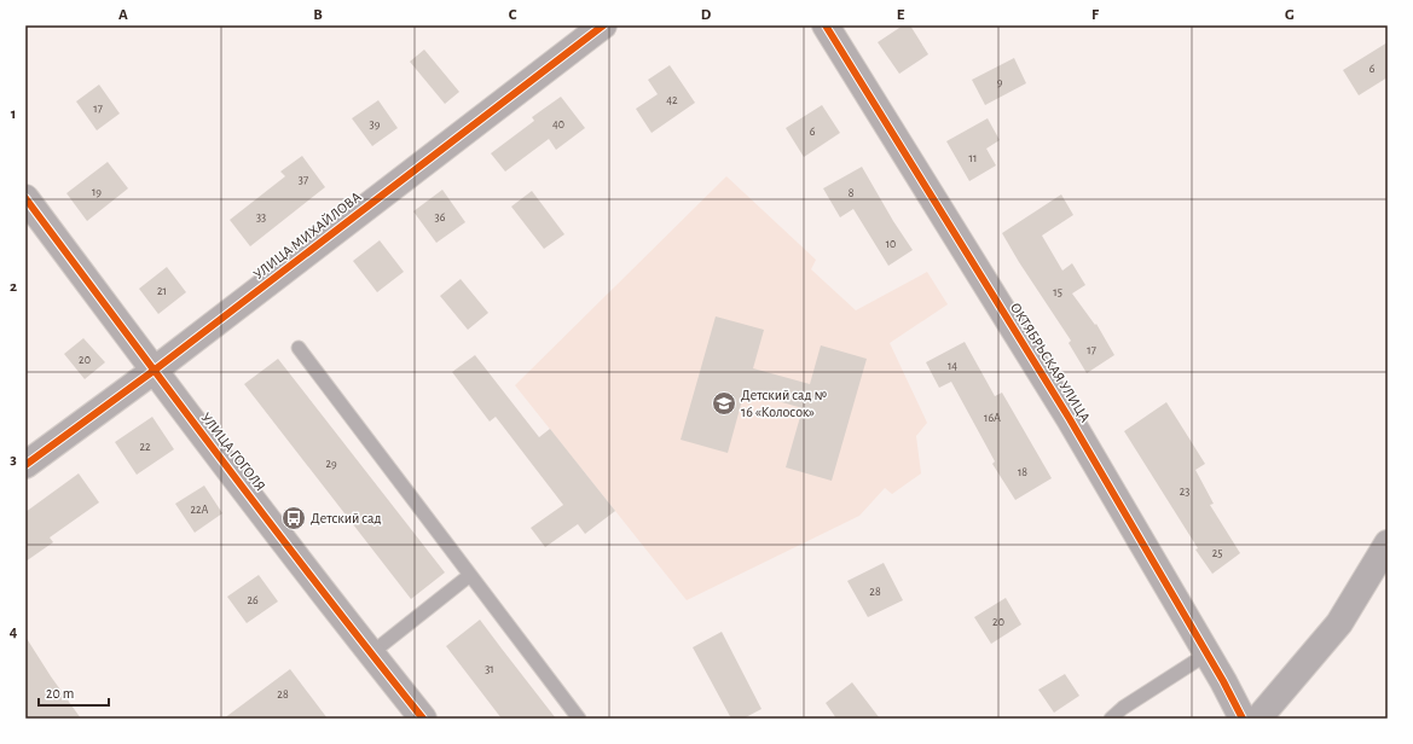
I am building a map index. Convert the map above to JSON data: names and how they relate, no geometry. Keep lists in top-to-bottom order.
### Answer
{
  "streets": {
    "street": ["УЛИЦА МИХАЙЛОВА", "ОКТЯБРЬСКАЯ УЛИЦА", "УЛИЦА ГОГОЛЯ"]
  },
  "crossings": [
    ["УЛИЦА МИХАЙЛОВА", "УЛИЦА ГОГОЛЯ"]
  ],
  "places": {
    "school or university": ["Детский сад № 16 «Колосок»"],
    "bus stop": ["Детский сад"]
  },
  "house_numbers": [
    "6",
    "9",
    "42",
    "17",
    "39",
    "40",
    "6",
    "11",
    "37",
    "19",
    "8",
    "33",
    "36",
    "10",
    "21",
    "15",
    "17",
    "20",
    "14",
    "16А",
    "22",
    "29",
    "18",
    "23",
    "22А",
    "25",
    "28",
    "26",
    "20",
    "31",
    "28"
  ],
  "scale_bar": "20 m",
  "grid": {
    "columns": [
      "A",
      "B",
      "C",
      "D",
      "E",
      "F",
      "G"
    ],
    "rows": [
      "1",
      "2",
      "3",
      "4"
    ]
  }
}
